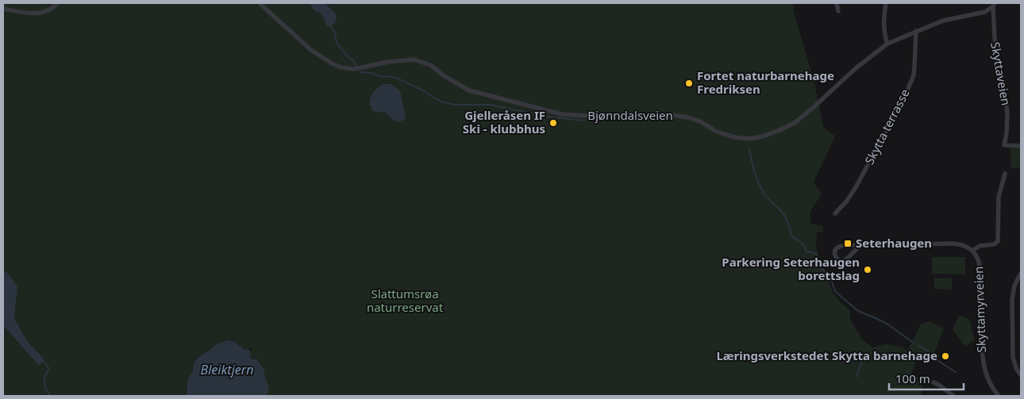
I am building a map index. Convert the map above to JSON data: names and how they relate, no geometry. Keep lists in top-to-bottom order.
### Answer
{
  "streets": {
    "street": [
      "Skyttaveien",
      "Bjønndalsveien",
      "Skytta terrasse",
      "Skyttamyrveien"
    ]
  },
  "crossings": [
    ["Skyttaveien", "Bjønndalsveien"],
    ["Bjønndalsveien", "Skytta terrasse"]
  ],
  "water": ["Bleiktjern"],
  "parks": ["Slattumsrøa naturreservat"],
  "places": {
    "other": [
      "Fortet naturbarnehage Fredriksen",
      "Gjelleråsen IF Ski - klubbhus",
      "Parkering Seterhaugen borettslag",
      "Læringsverkstedet Skytta barnehage"
    ],
    "transit": ["Seterhaugen"]
  },
  "scale_bar": "100 m"
}
